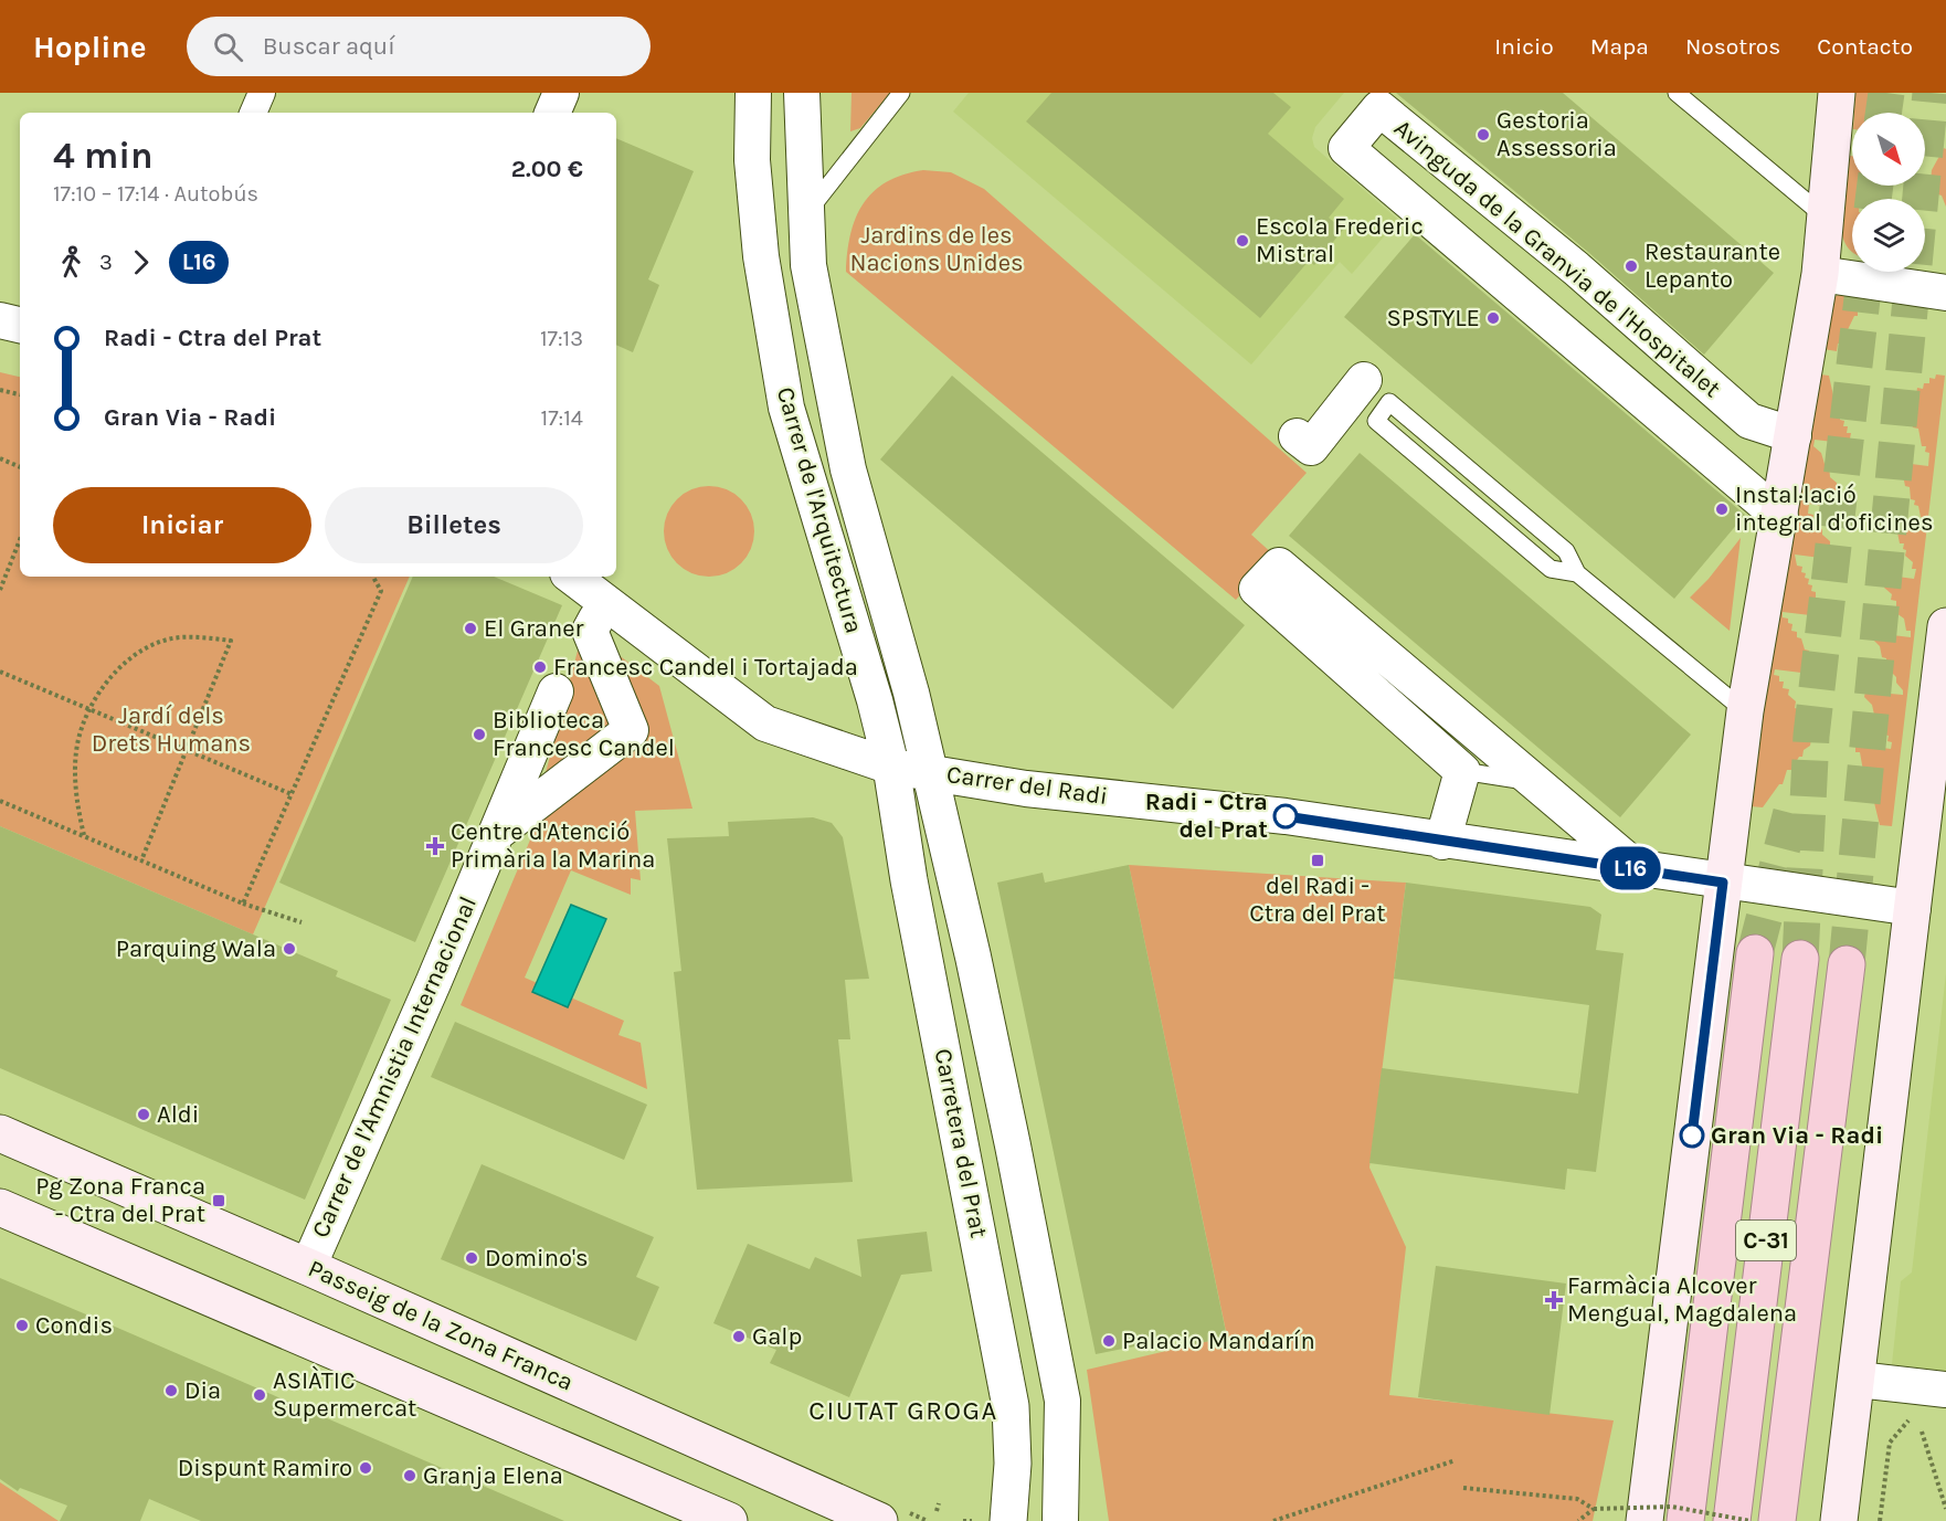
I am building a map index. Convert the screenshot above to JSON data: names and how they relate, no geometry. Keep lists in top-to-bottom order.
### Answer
{
  "streets": {
    "highway": ["C-31"],
    "main road": ["Passeig de la Zona Franca"],
    "street": [
      "Avinguda de la Granvia de l'Hospitalet",
      "Carrer de l'Arquitectura",
      "Carrer del Radi",
      "Carrer de l'Amnistia Internacional",
      "Carretera del Prat"
    ]
  },
  "crossings": [
    ["Carrer de l'Arquitectura", "Carrer del Radi"],
    ["Carrer de l'Arquitectura", "Carretera del Prat"],
    ["Carrer del Radi", "Carretera del Prat"],
    ["Carrer de l'Amnistia Internacional", "Passeig de la Zona Franca"]
  ],
  "districts": ["CIUTAT GROGA"],
  "parks": ["Jardins de les Nacions Unides", "Jardí dels Drets Humans"],
  "places": {
    "other": [
      "Gestoria Assessoria",
      "Escola Frederic Mistral",
      "Restaurante Lepanto",
      "SPSTYLE",
      "Instal·lació integral d'oficines",
      "El Graner",
      "Francesc Candel i Tortajada",
      "Biblioteca Francesc Candel",
      "Radi - Ctra del Prat",
      "Parquing Wala",
      "Aldi",
      "Gran Via - Radi",
      "Domino's",
      "Condis",
      "Galp",
      "Palacio Mandarín",
      "Dia",
      "ASIÀTIC Supermercat",
      "Dispunt Ramiro",
      "Granja Elena"
    ],
    "health": ["Centre d'Atenció Primària la Marina", "Farmàcia Alcover Mengual, Magdalena"],
    "transit": ["del Radi - Ctra del Prat", "Pg Zona Franca - Ctra del Prat"]
  },
  "lines": ["bus line L16"],
  "north": "bottom right",
  "page": {
    "header": "Hopline",
    "search": "Buscar aquí",
    "nav": [
      "Inicio",
      "Mapa",
      "Nosotros",
      "Contacto"
    ],
    "on_map": "L16",
    "heading": ["4 min", "17:10 – 17:14 · Autobús", "2.00 €"],
    "legs": ["3", "L16"],
    "list": [
      {
        "name": "Radi - Ctra del Prat",
        "value": "17:13"
      },
      {
        "name": "Gran Via - Radi",
        "value": "17:14"
      }
    ],
    "buttons": ["Iniciar", "Billetes"]
  }
}
